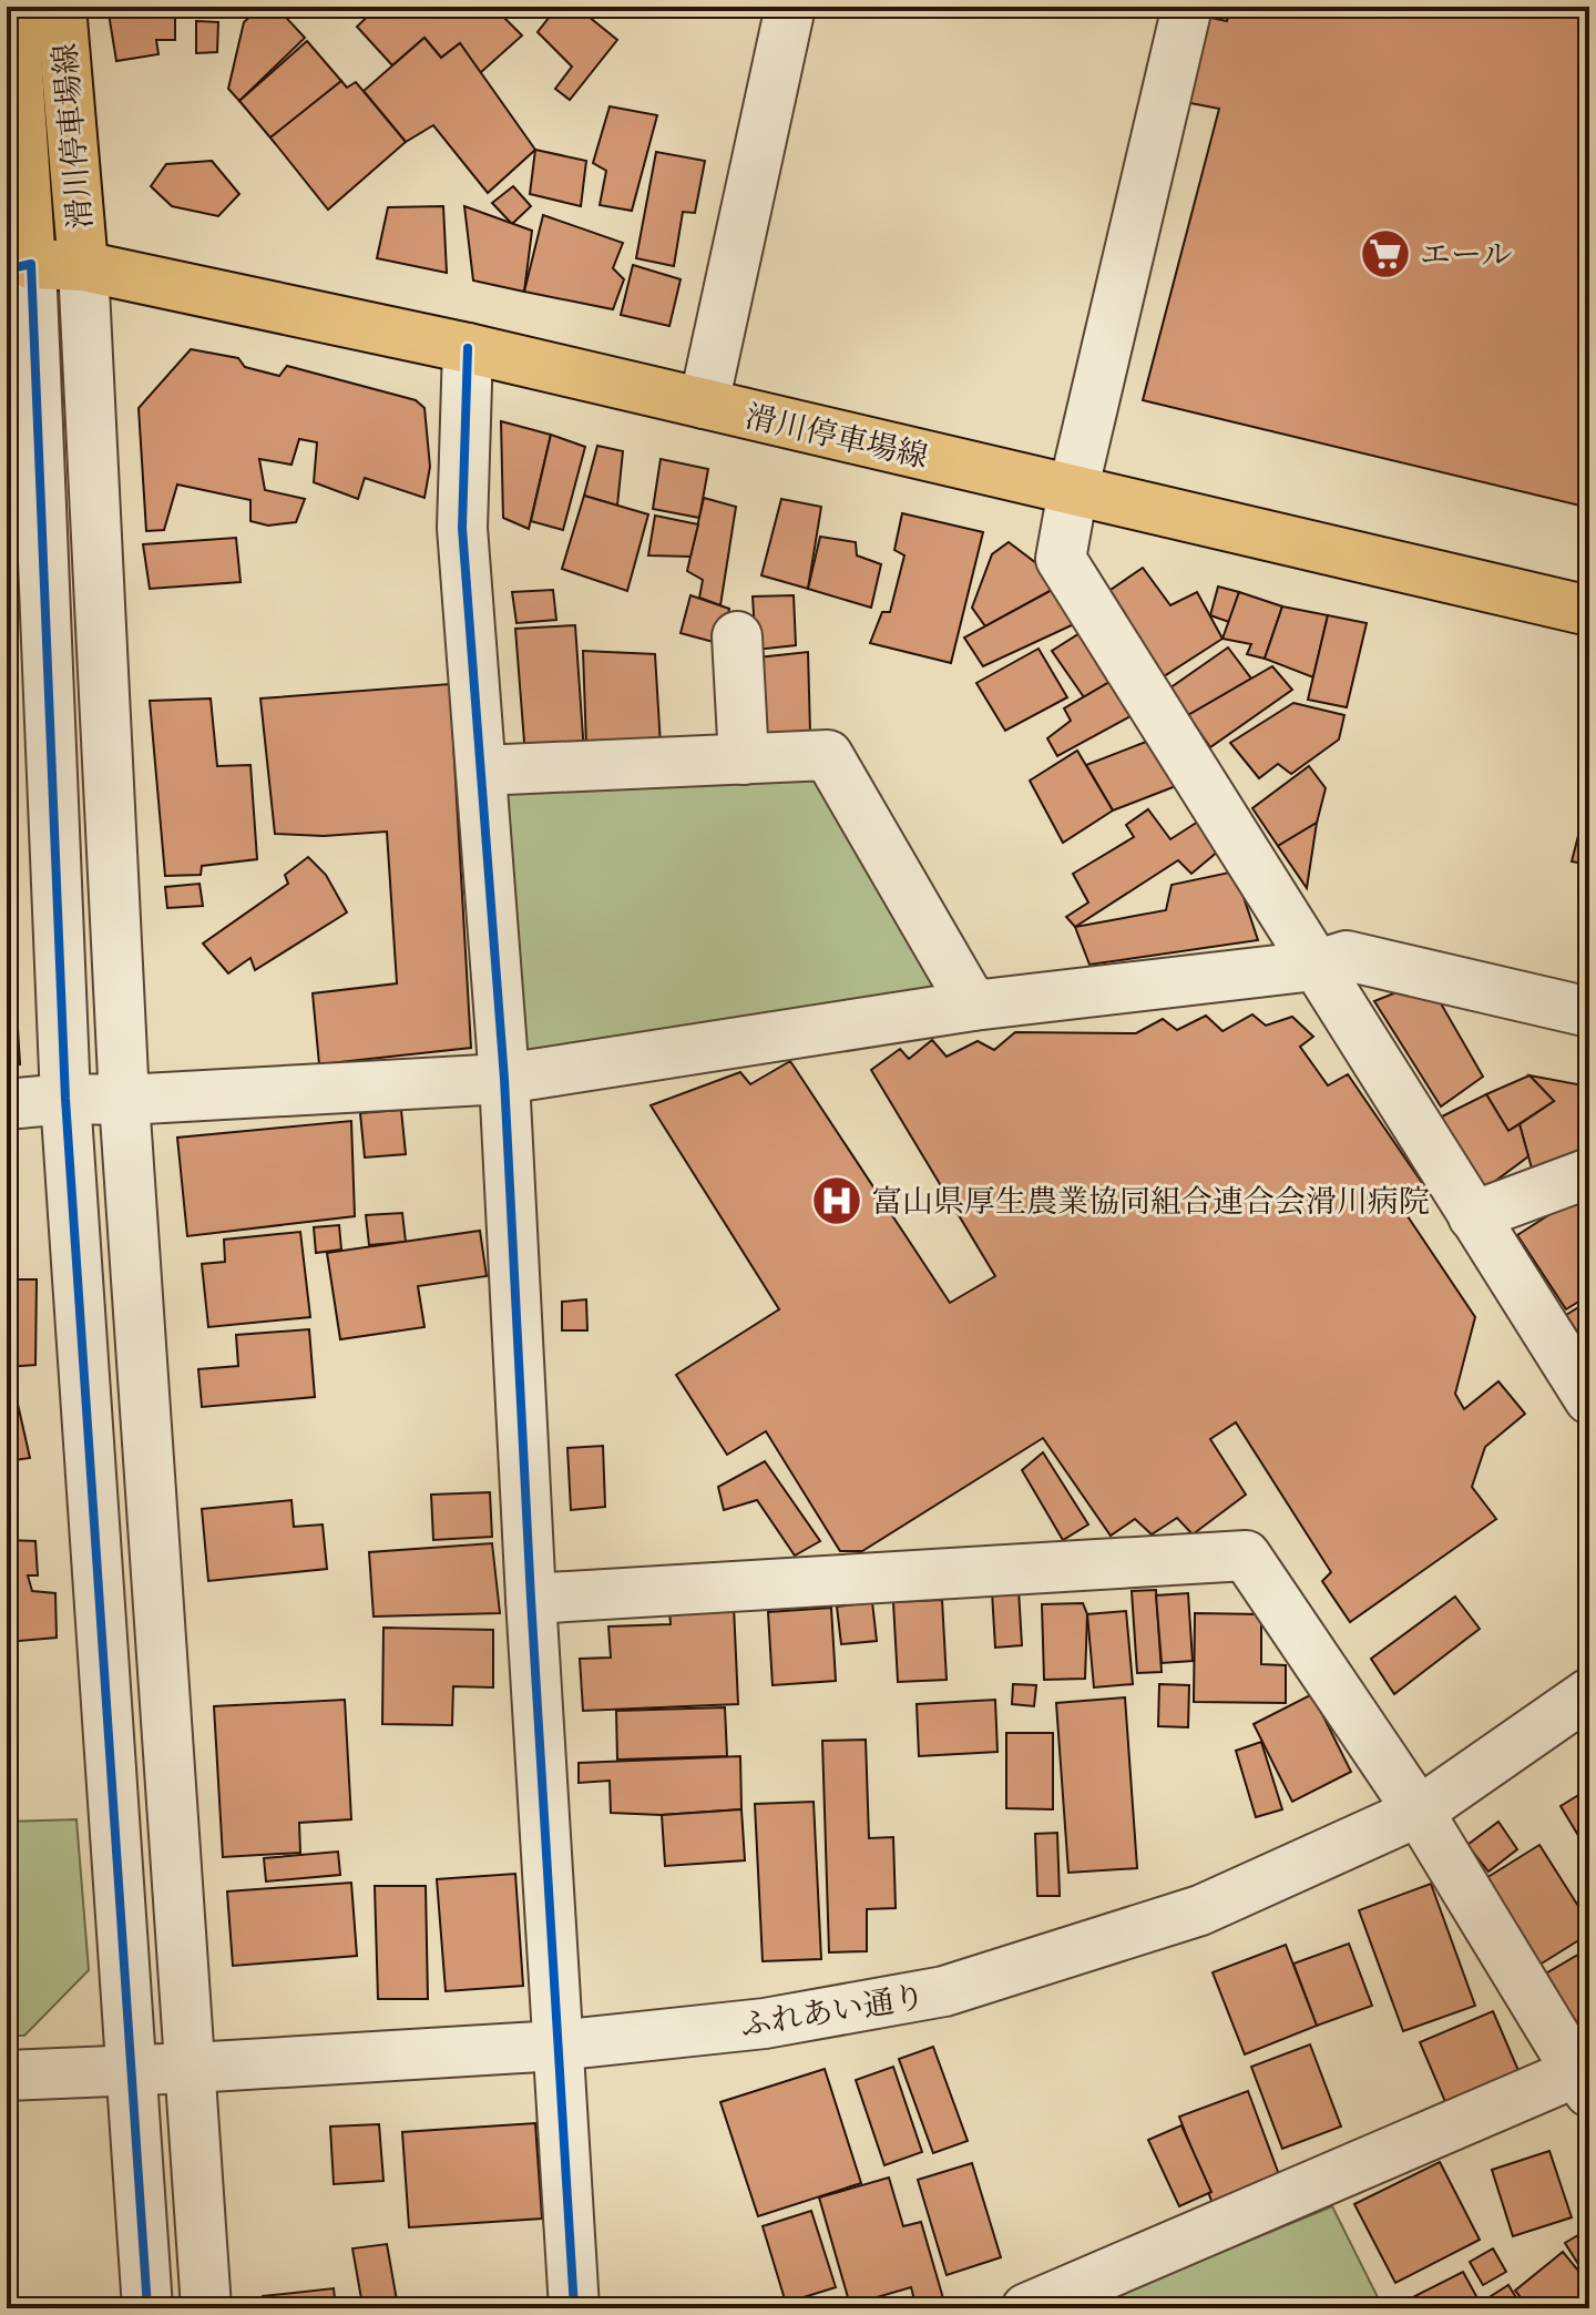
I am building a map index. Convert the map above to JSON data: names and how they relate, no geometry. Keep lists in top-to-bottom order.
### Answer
{
  "streets": {
    "main road": ["滑川停車場線"],
    "street": ["ふれあい通り"]
  },
  "places": {
    "supermarket": ["エール"],
    "hospital": ["富山県厚生農業協同組合連合会滑川病院"]
  }
}
